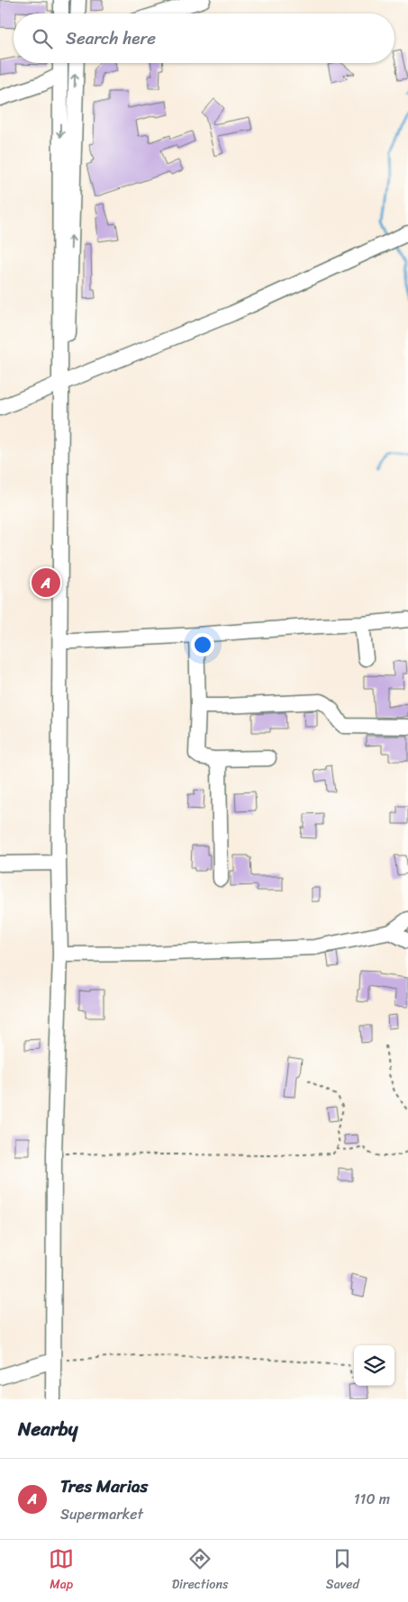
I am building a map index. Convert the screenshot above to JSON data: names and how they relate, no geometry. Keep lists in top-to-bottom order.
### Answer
{
  "page": {
    "search": "Search here",
    "pins": "A",
    "heading": "Nearby",
    "list": [
      {
        "mark": "A",
        "name": "Tres Marias",
        "note": "Supermarket",
        "value": "110 m"
      }
    ],
    "nav": ["Map", "Directions", "Saved"]
  }
}
